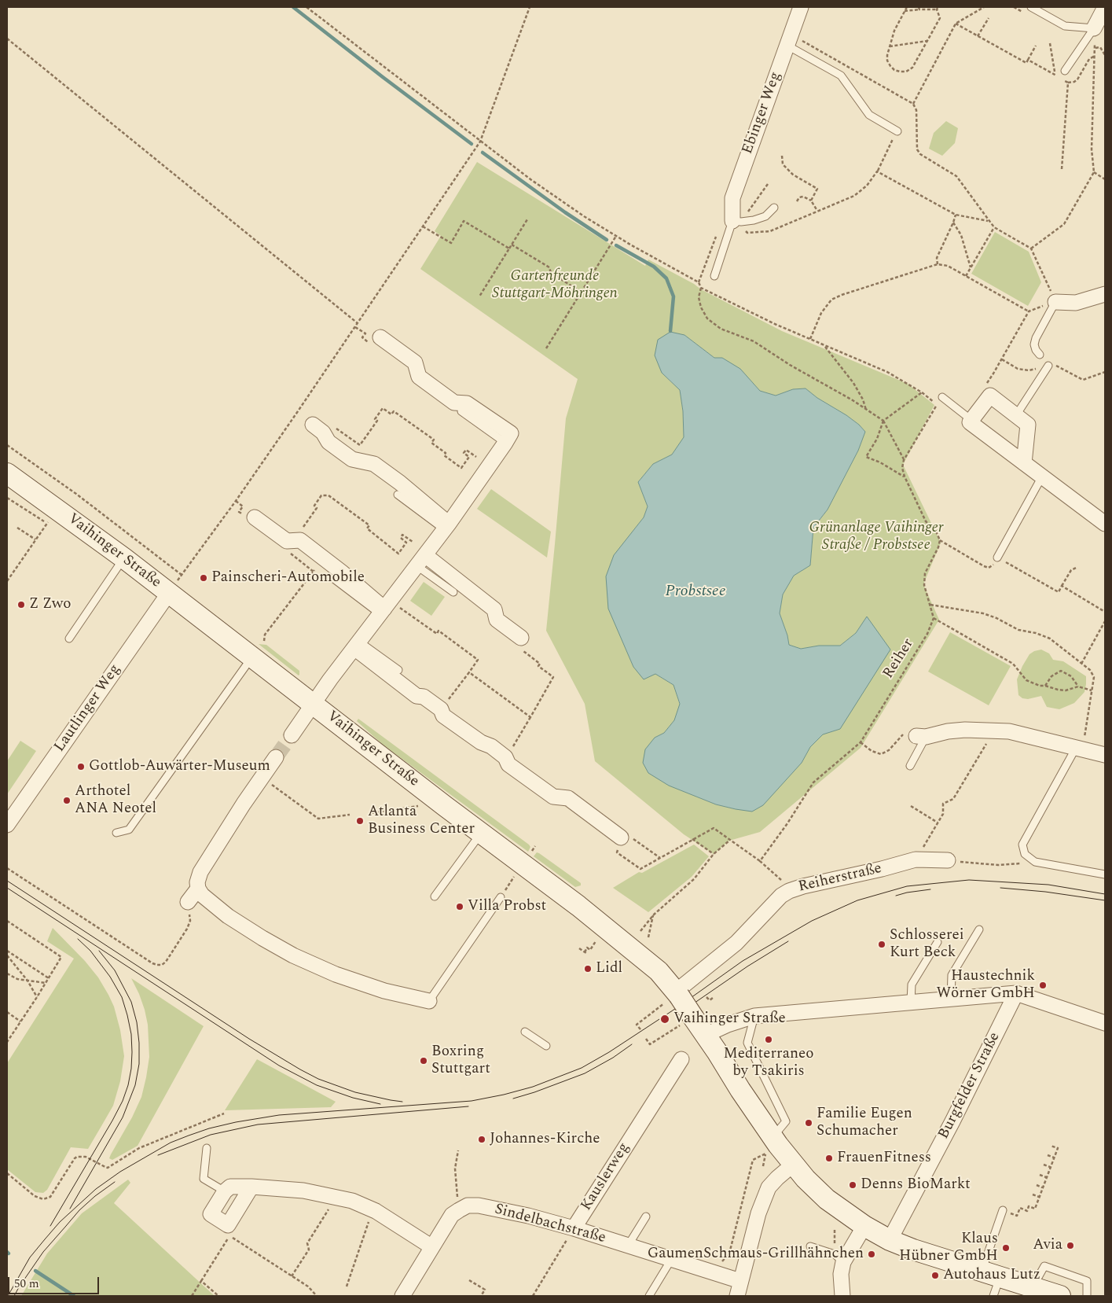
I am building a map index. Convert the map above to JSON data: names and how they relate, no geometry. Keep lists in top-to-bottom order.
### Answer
{
  "streets": {
    "main road": ["Vaihinger Straße"],
    "street": [
      "Ebinger Weg",
      "Lautlinger Weg",
      "Reiherstraße",
      "Burgfelder Straße",
      "Kauslerweg",
      "Sindelbachstraße"
    ],
    "path": ["Reiher"]
  },
  "crossings": [
    ["Vaihinger Straße", "Lautlinger Weg"],
    ["Vaihinger Straße", "Reiherstraße"],
    ["Vaihinger Straße", "Burgfelder Straße"],
    ["Kauslerweg", "Sindelbachstraße"]
  ],
  "water": ["Probstsee"],
  "parks": ["Gartenfreunde Stuttgart-Möhringen", "Grünanlage Vaihinger Straße / Probstsee"],
  "places": [
    "Painscheri-Automobile",
    "Z Zwo",
    "Gottlob-Auwärter-Museum",
    "Arthotel ANA Neotel",
    "Atlanta Business Center",
    "Villa Probst",
    "Schlosserei Kurt Beck",
    "Lidl",
    "Haustechnik Wörner GmbH",
    "Vaihinger Straße",
    "Mediterraneo by Tsakiris",
    "Boxring Stuttgart",
    "Familie Eugen Schumacher",
    "Johannes-Kirche",
    "FrauenFitness",
    "Denns BioMarkt",
    "Avia",
    "Klaus Hübner GmbH",
    "GaumenSchmaus-Grillhähnchen",
    "Autohaus Lutz"
  ],
  "scale_bar": "50 m"
}
